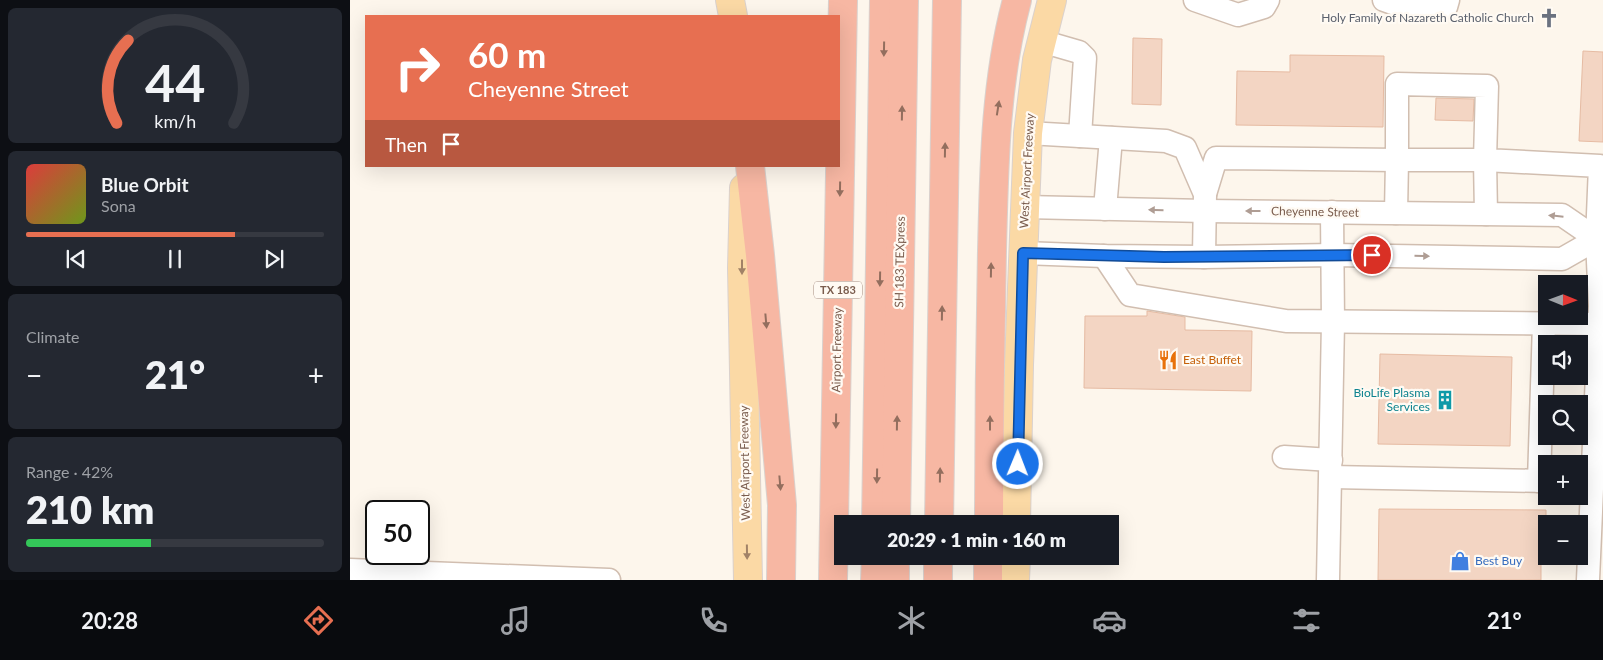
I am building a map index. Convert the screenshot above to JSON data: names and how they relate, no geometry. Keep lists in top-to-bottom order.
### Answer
{
  "streets": {
    "highway": ["SH 183 TEXpress", "TX 183", "Airport Freeway"],
    "main road": ["West Airport Freeway"],
    "street": ["Cheyenne Street"]
  },
  "crossings": [
    ["West Airport Freeway", "Cheyenne Street"]
  ],
  "one_way": ["West Airport Freeway"],
  "places": {
    "church": ["Holy Family of Nazareth Catholic Church"],
    "restaurant": ["East Buffet"],
    "building": ["BioLife Plasma Services"],
    "shop": ["Best Buy"]
  },
  "north": "right",
  "page": {
    "turn": ["60 m", "Cheyenne Street"],
    "then": "Then",
    "song": ["Blue Orbit", "Sona"],
    "map_buttons": ["+", "−"],
    "tile": [
      "Climate",
      ["Range · 42%", "210 km"]
    ],
    "heat": ["−", "21°", "+"],
    "limit": "50",
    "trip": "20:29 · 1 min · 160 m",
    "tabs": ["20:28", "21°"],
    "gauge": ["44", "km/h"]
  }
}
